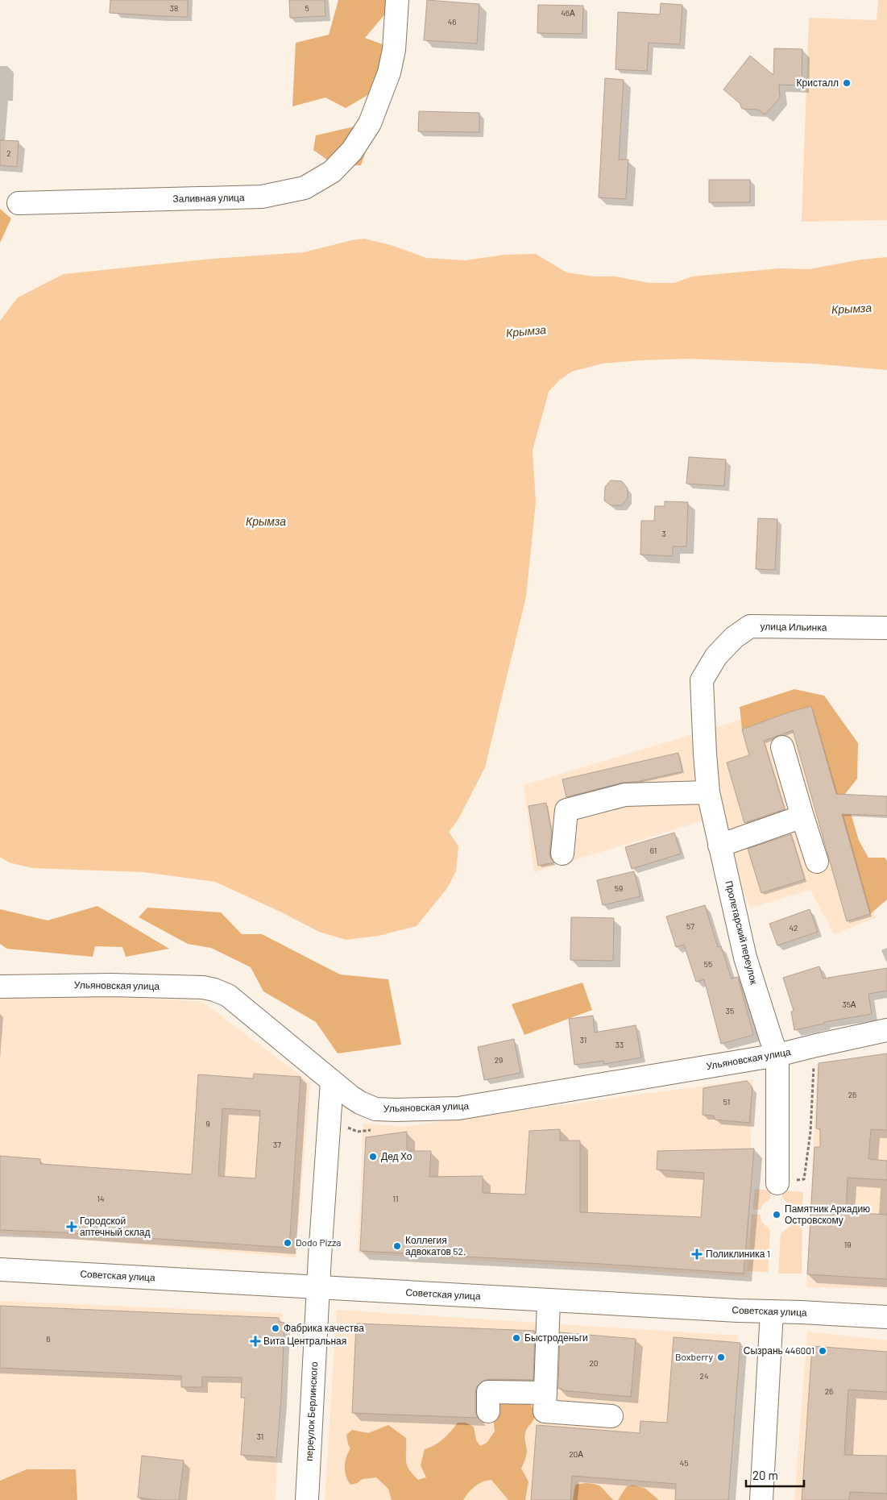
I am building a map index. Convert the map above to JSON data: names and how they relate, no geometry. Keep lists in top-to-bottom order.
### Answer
{
  "streets": {
    "street": [
      "Заливная улица",
      "улица Ильинка",
      "Пролетарский переулок",
      "Ульяновская улица",
      "Советская улица",
      "переулок Берлинского"
    ]
  },
  "crossings": [
    ["улица Ильинка", "Пролетарский переулок"],
    ["Пролетарский переулок", "Ульяновская улица"],
    ["Ульяновская улица", "переулок Берлинского"],
    ["Советская улица", "переулок Берлинского"]
  ],
  "water": ["Крымза"],
  "places": {
    "other": [
      "Кристалл",
      "Дед Хо",
      "Памятник Аркадию Островскому",
      "Dodo Pizza",
      "Коллегия адвокатов 52.",
      "Фабрика качества",
      "Быстроденьги",
      "Сызрань 446001",
      "Boxberry"
    ],
    "health": ["Городской аптечный склад", "Поликлиника 1", "Вита Центральная"]
  },
  "house_numbers": [
    "38",
    "5",
    "46А",
    "46",
    "2",
    "3",
    "61",
    "59",
    "57",
    "42",
    "55",
    "35А",
    "35",
    "31",
    "33",
    "29",
    "26",
    "51",
    "9",
    "37",
    "14",
    "11",
    "19",
    "6",
    "20",
    "24",
    "26",
    "31",
    "20А",
    "45"
  ],
  "scale_bar": "20 m"
}
